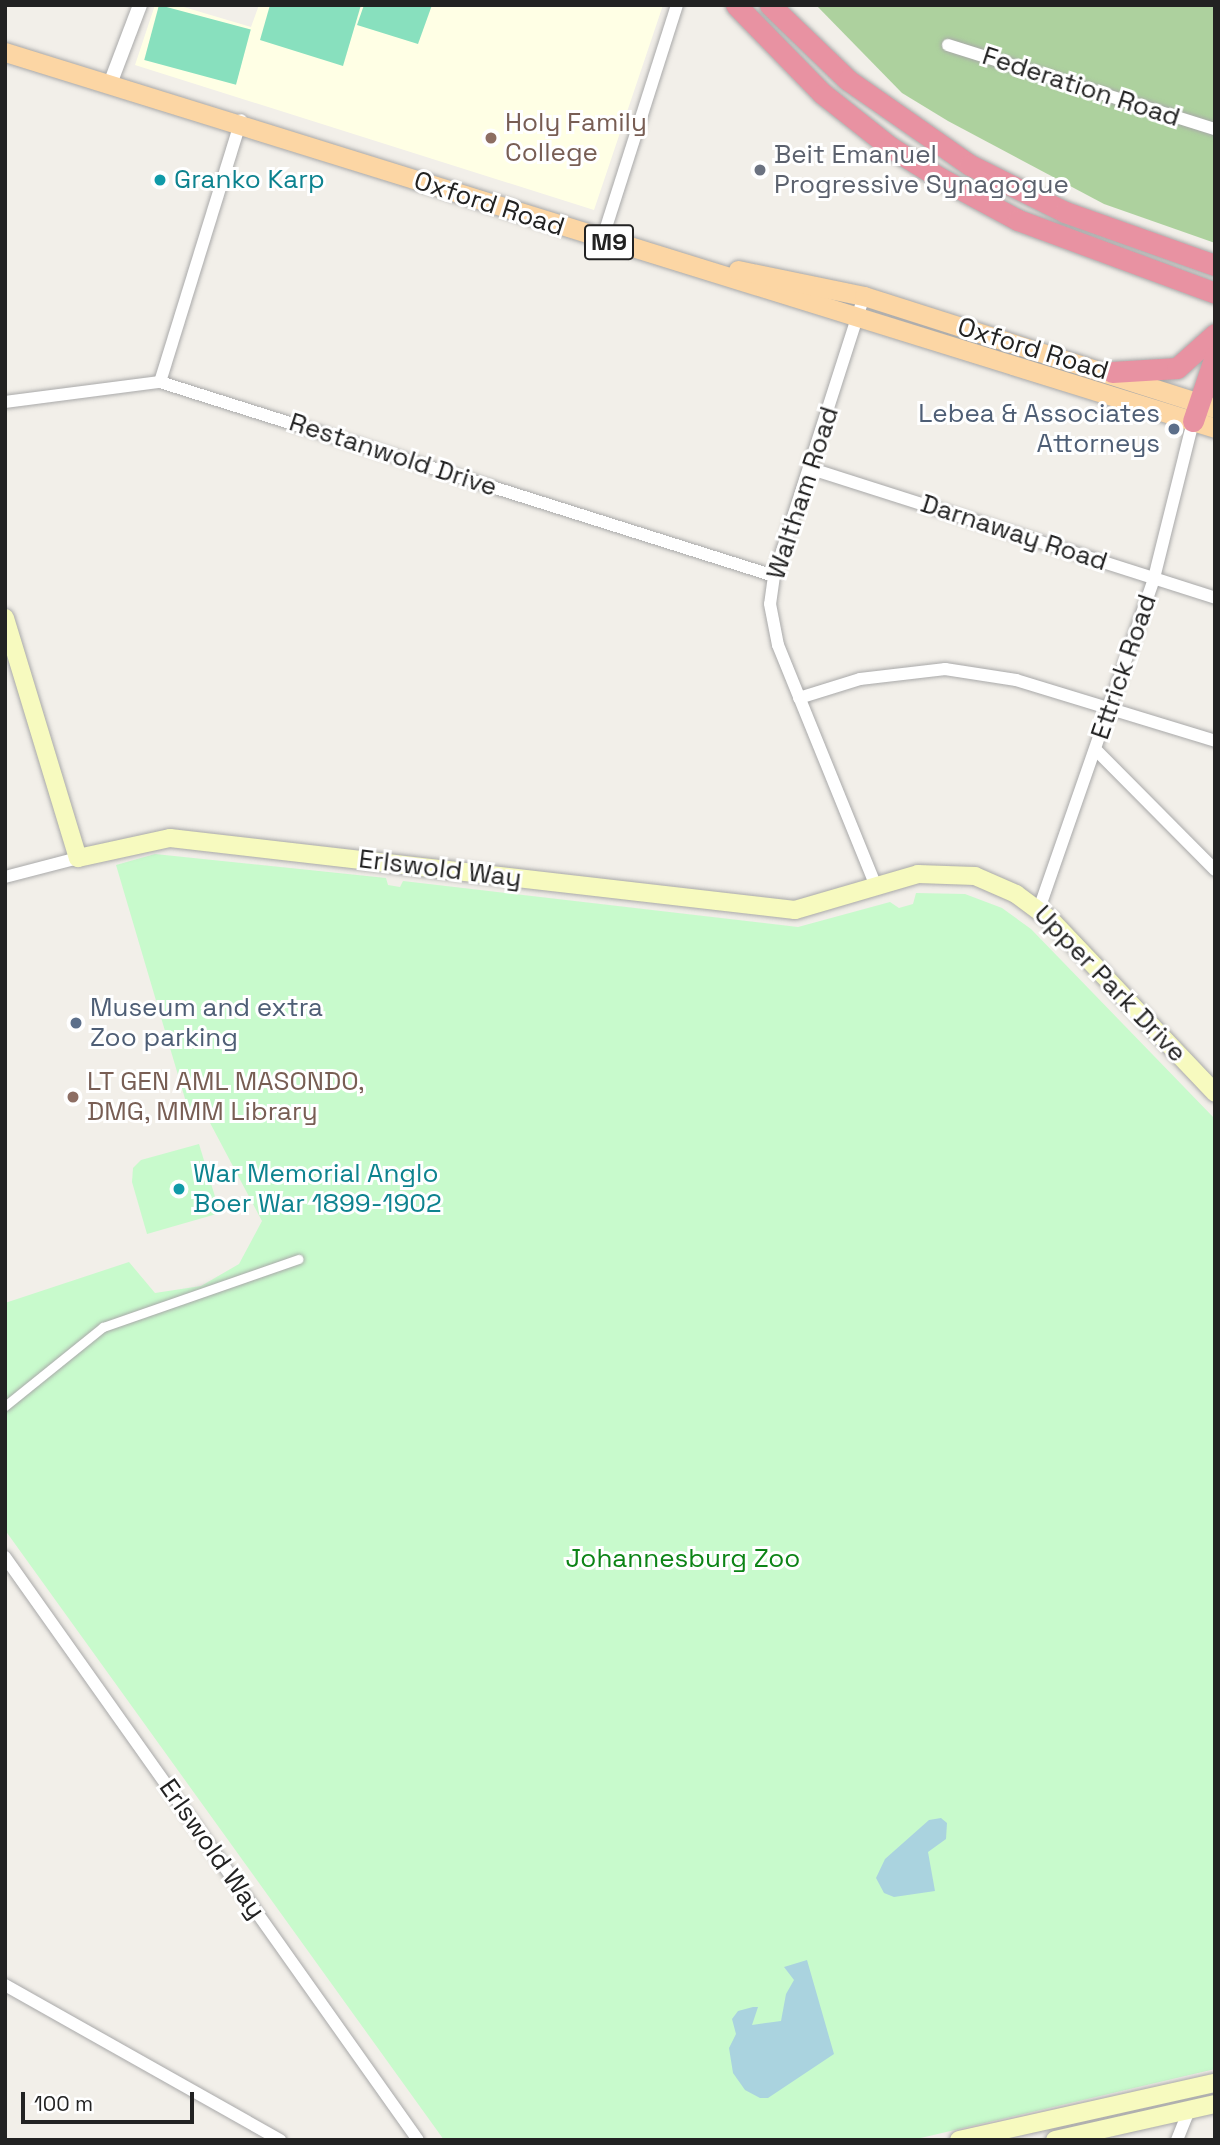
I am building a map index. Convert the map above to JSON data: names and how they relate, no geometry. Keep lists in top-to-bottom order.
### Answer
{
  "streets": {
    "main road": [
      "Oxford Road",
      "M9",
      "Erlswold Way",
      "Upper Park Drive"
    ],
    "street": [
      "Federation Road",
      "Restanwold Drive",
      "Waltham Road",
      "Darnaway Road",
      "Ettrick Road"
    ]
  },
  "crossings": [
    ["Oxford Road", "Waltham Road"],
    ["Oxford Road", "Ettrick Road"],
    ["Restanwold Drive", "Waltham Road"],
    ["Waltham Road", "Darnaway Road"],
    ["Waltham Road", "Erlswold Way"],
    ["Waltham Road", "Upper Park Drive"],
    ["Darnaway Road", "Ettrick Road"],
    ["Ettrick Road", "Upper Park Drive"],
    ["Erlswold Way", "Upper Park Drive"]
  ],
  "parks": ["Johannesburg Zoo"],
  "places": [
    "Holy Family College",
    "Beit Emanuel Progressive Synagogue",
    "Granko Karp",
    "Lebea & Associates Attorneys",
    "Museum and extra Zoo parking",
    "LT GEN AML MASONDO, DMG, MMM Library",
    "War Memorial Anglo Boer War 1899-1902"
  ],
  "scale_bar": "100 m"
}
